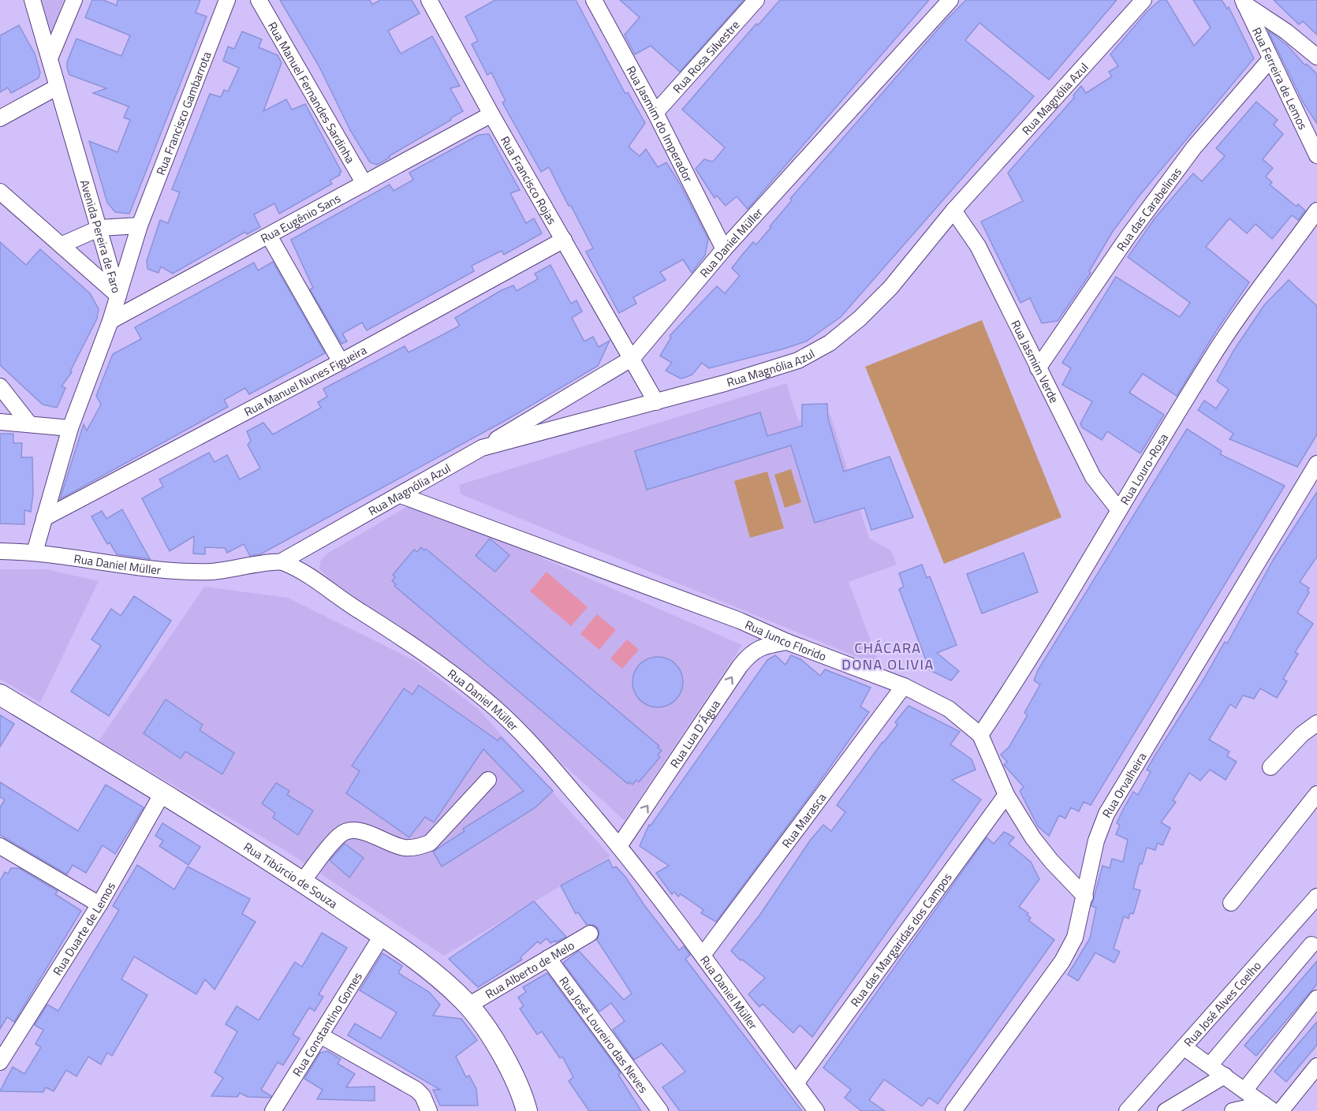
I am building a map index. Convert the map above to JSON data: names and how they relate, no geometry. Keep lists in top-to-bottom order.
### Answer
{
  "streets": {
    "main road": ["Rua Tibúrcio de Souza"],
    "street": [
      "Rua Rosa Silvestre",
      "Rua Ferreira de Lemos",
      "Rua Manuel Fernandes Sardinha",
      "Rua Magnólia Azul",
      "Rua Francisco Gambarrota",
      "Rua Jasmim do Imperador",
      "Rua Francisco Rojas",
      "Rua das Carabelinas",
      "Rua Eugênio Sans",
      "Avenida Pereira de Faro",
      "Rua Daniel Müller",
      "Rua Jasmim Verde",
      "Rua Manuel Nunes Figueira",
      "Rua Louro-Rosa",
      "Rua Junco Florido",
      "Rua Lua D´Água",
      "Rua Orvalheira",
      "Rua Marasca",
      "Rua Duarte de Lemos",
      "Rua das Margaridas dos Campos",
      "Rua Alberto de Melo",
      "Rua José Alves Coelho",
      "Rua Constantino Gomes",
      "Rua José Loureiro das Neves"
    ]
  },
  "crossings": [
    ["Rua Rosa Silvestre", "Rua Jasmim do Imperador"],
    ["Rua Ferreira de Lemos", "Rua das Carabelinas"],
    ["Rua Manuel Fernandes Sardinha", "Rua Eugênio Sans"],
    ["Rua Magnólia Azul", "Rua Francisco Rojas"],
    ["Rua Magnólia Azul", "Rua Daniel Müller"],
    ["Rua Magnólia Azul", "Rua Jasmim Verde"],
    ["Rua Magnólia Azul", "Rua Junco Florido"],
    ["Rua Francisco Gambarrota", "Avenida Pereira de Faro"],
    ["Rua Jasmim do Imperador", "Rua Daniel Müller"],
    ["Rua Francisco Rojas", "Rua Eugênio Sans"],
    ["Rua Francisco Rojas", "Rua Daniel Müller"],
    ["Rua Francisco Rojas", "Rua Manuel Nunes Figueira"],
    ["Rua das Carabelinas", "Rua Jasmim Verde"],
    ["Rua Eugênio Sans", "Avenida Pereira de Faro"],
    ["Avenida Pereira de Faro", "Rua Daniel Müller"],
    ["Avenida Pereira de Faro", "Rua Manuel Nunes Figueira"],
    ["Rua Daniel Müller", "Rua Lua D´Água"],
    ["Rua Daniel Müller", "Rua Marasca"],
    ["Rua Daniel Müller", "Rua das Margaridas dos Campos"],
    ["Rua Jasmim Verde", "Rua Louro-Rosa"],
    ["Rua Louro-Rosa", "Rua Junco Florido"],
    ["Rua Junco Florido", "Rua Lua D´Água"],
    ["Rua Junco Florido", "Rua Orvalheira"],
    ["Rua Junco Florido", "Rua Marasca"],
    ["Rua Junco Florido", "Rua das Margaridas dos Campos"],
    ["Rua Tibúrcio de Souza", "Rua Duarte de Lemos"],
    ["Rua Tibúrcio de Souza", "Rua Alberto de Melo"],
    ["Rua Tibúrcio de Souza", "Rua Constantino Gomes"],
    ["Rua Alberto de Melo", "Rua José Loureiro das Neves"]
  ],
  "one_way": ["Rua Lua D´Água"],
  "districts": ["CHÁCARA DONA OLIVIA"]
}
